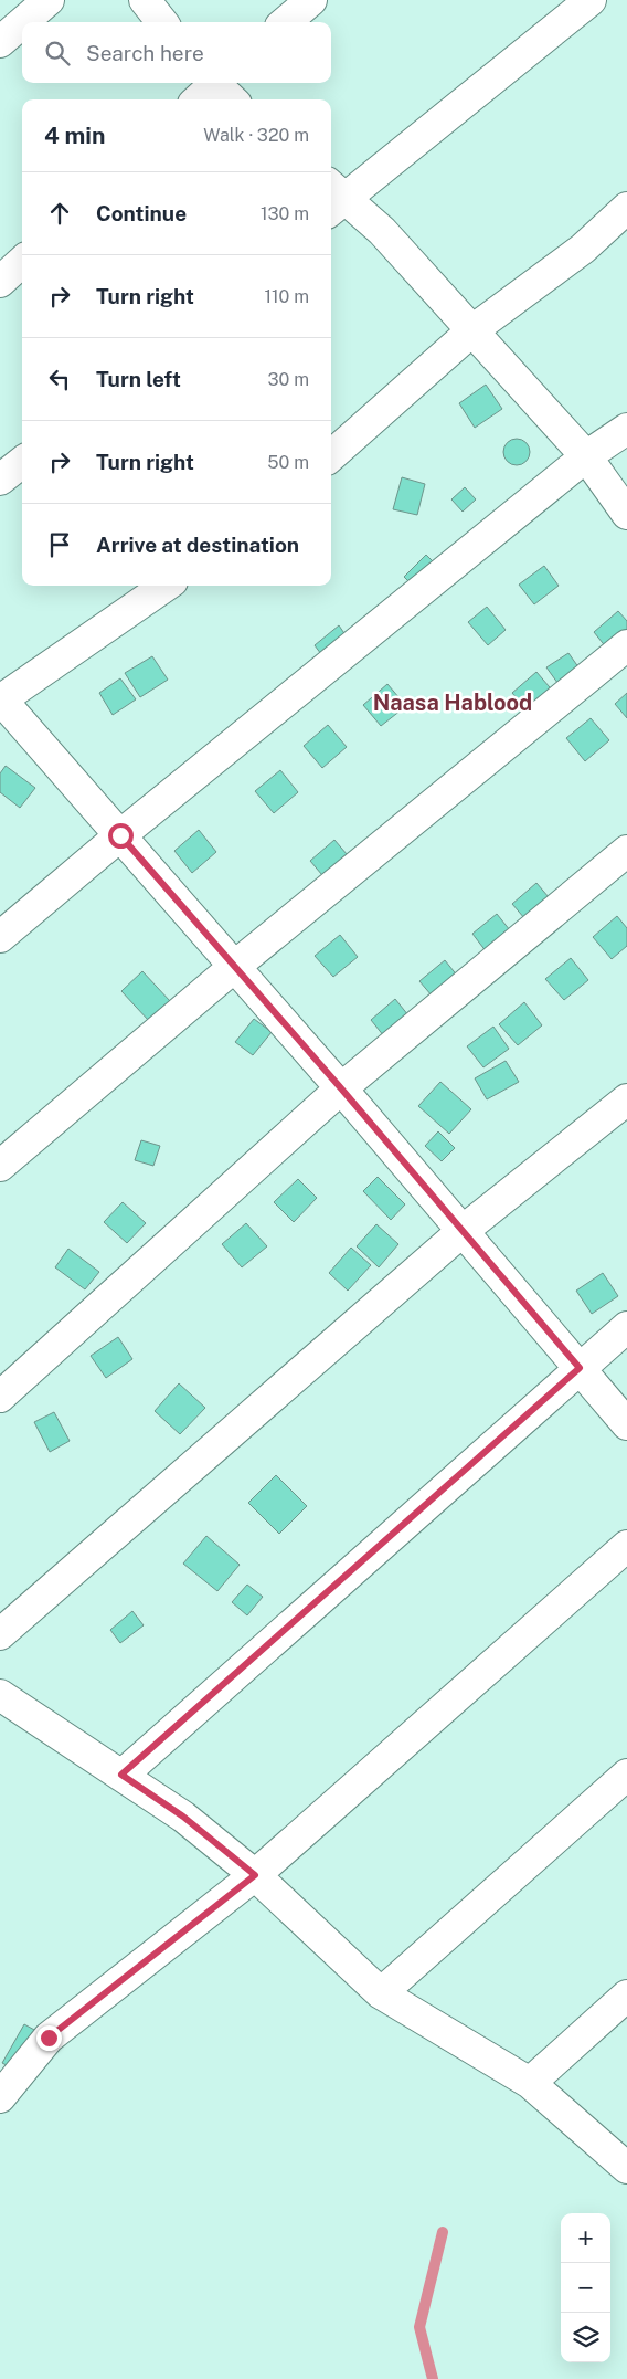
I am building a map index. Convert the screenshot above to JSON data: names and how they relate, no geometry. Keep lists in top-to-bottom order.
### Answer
{
  "districts": ["Naasa Hablood"],
  "page": {
    "search": "Search here",
    "heading": ["4 min", "Walk · 320 m"],
    "list": [
      ["Continue", "130 m"],
      ["Turn right", "110 m"],
      ["Turn left", "30 m"],
      ["Turn right", "50 m"],
      "Arrive at destination"
    ],
    "map_buttons": ["+", "−"]
  }
}
